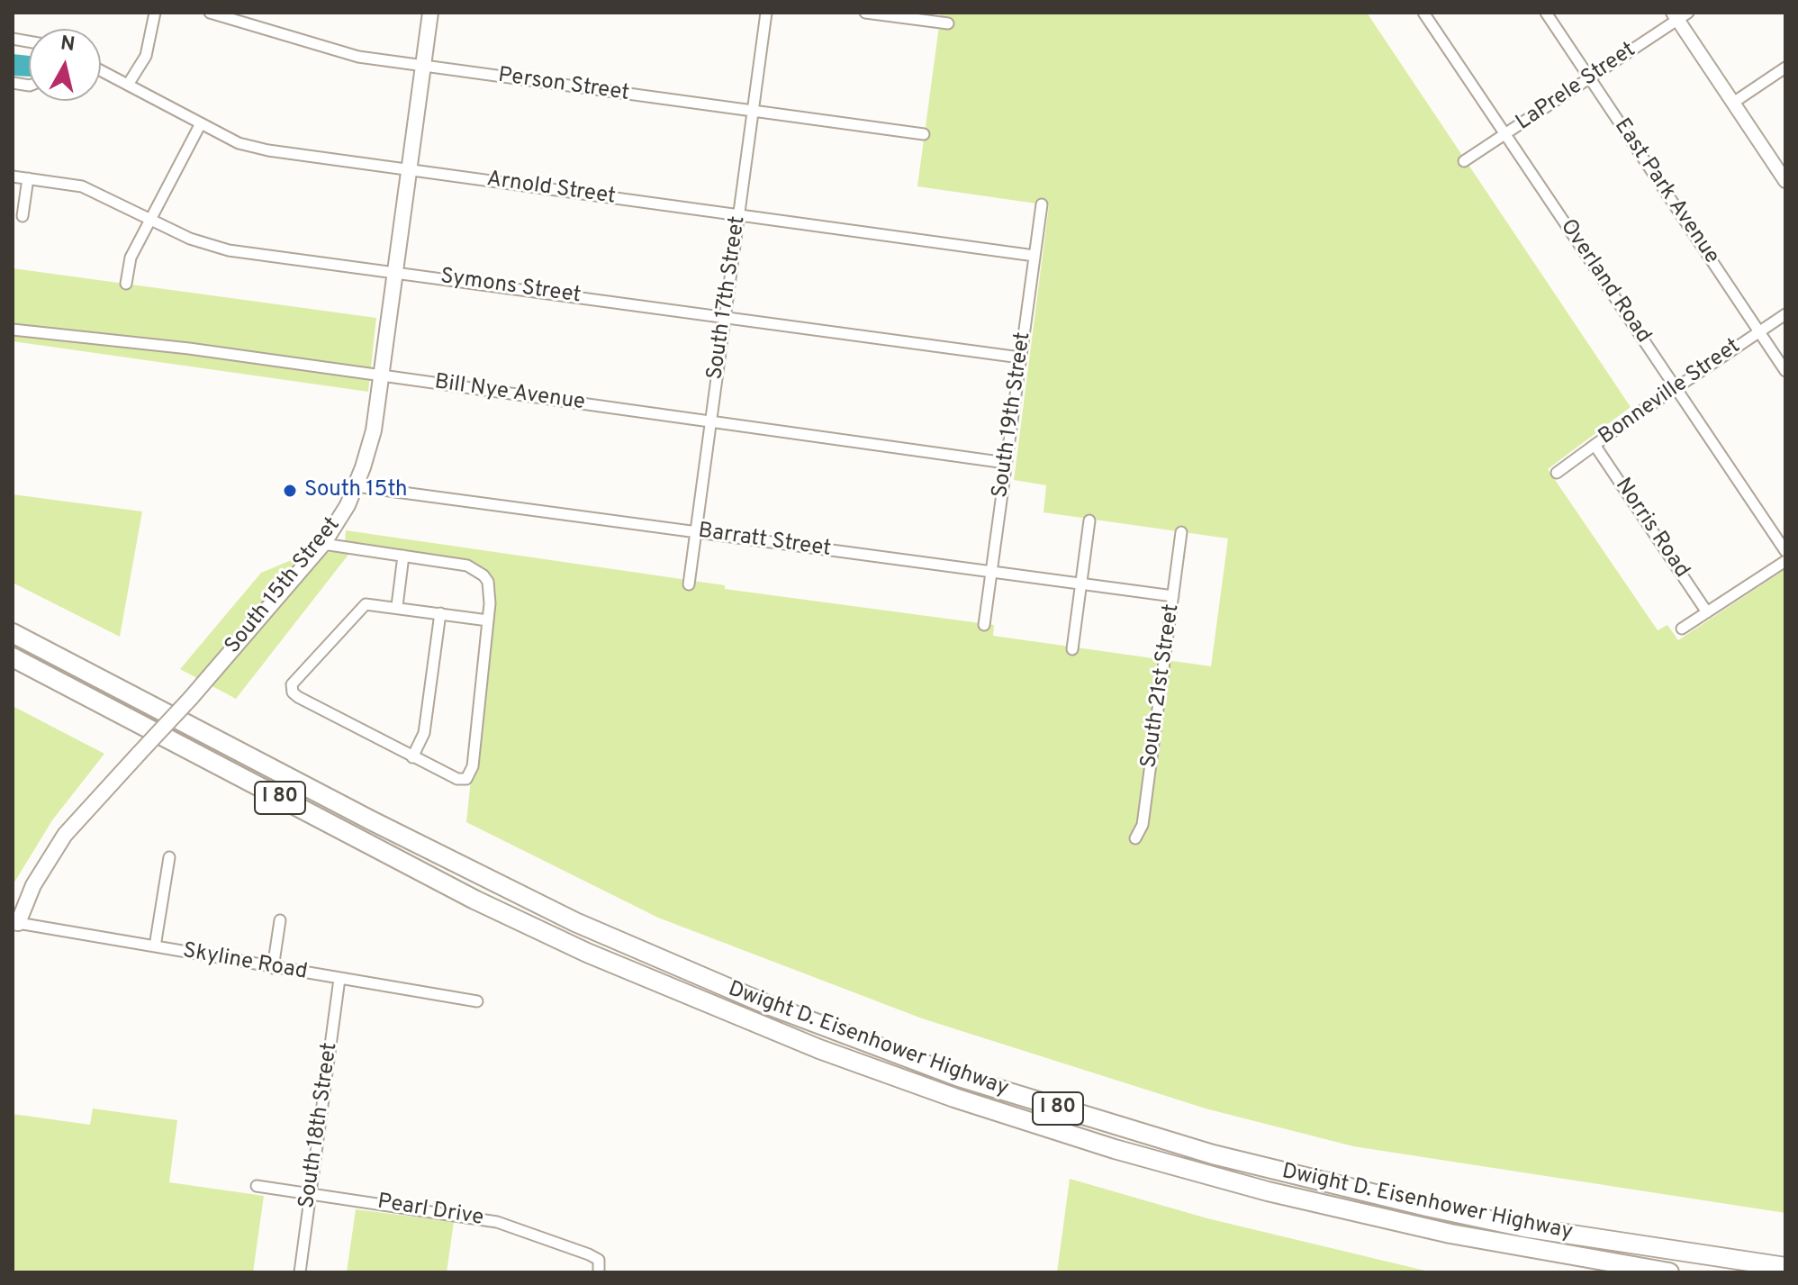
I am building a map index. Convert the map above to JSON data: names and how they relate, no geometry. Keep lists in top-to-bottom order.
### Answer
{
  "streets": {
    "highway": ["I 80", "Dwight D. Eisenhower Highway"],
    "main road": ["South 15th Street"],
    "street": [
      "Person Street",
      "LaPrele Street",
      "Arnold Street",
      "East Park Avenue",
      "Overland Road",
      "Symons Street",
      "South 17th Street",
      "Bonneville Street",
      "Bill Nye Avenue",
      "South 19th Street",
      "Norris Road",
      "Barratt Street",
      "South 21st Street",
      "Skyline Road",
      "South 18th Street",
      "Pearl Drive"
    ]
  },
  "crossings": [
    ["Person Street", "South 17th Street"],
    ["Person Street", "South 15th Street"],
    ["LaPrele Street", "East Park Avenue"],
    ["LaPrele Street", "Overland Road"],
    ["Arnold Street", "South 17th Street"],
    ["Arnold Street", "South 19th Street"],
    ["Arnold Street", "South 15th Street"],
    ["East Park Avenue", "Bonneville Street"],
    ["Overland Road", "Bonneville Street"],
    ["Symons Street", "South 17th Street"],
    ["Symons Street", "South 19th Street"],
    ["Symons Street", "South 15th Street"],
    ["South 17th Street", "Bill Nye Avenue"],
    ["South 17th Street", "Barratt Street"],
    ["Bonneville Street", "Norris Road"],
    ["Bill Nye Avenue", "South 19th Street"],
    ["Bill Nye Avenue", "South 15th Street"],
    ["South 19th Street", "Barratt Street"],
    ["Barratt Street", "South 15th Street"],
    ["Barratt Street", "South 21st Street"],
    ["South 15th Street", "Skyline Road"],
    ["Skyline Road", "South 18th Street"],
    ["South 18th Street", "Pearl Drive"]
  ],
  "places": ["South 15th"],
  "north": "top"
}
